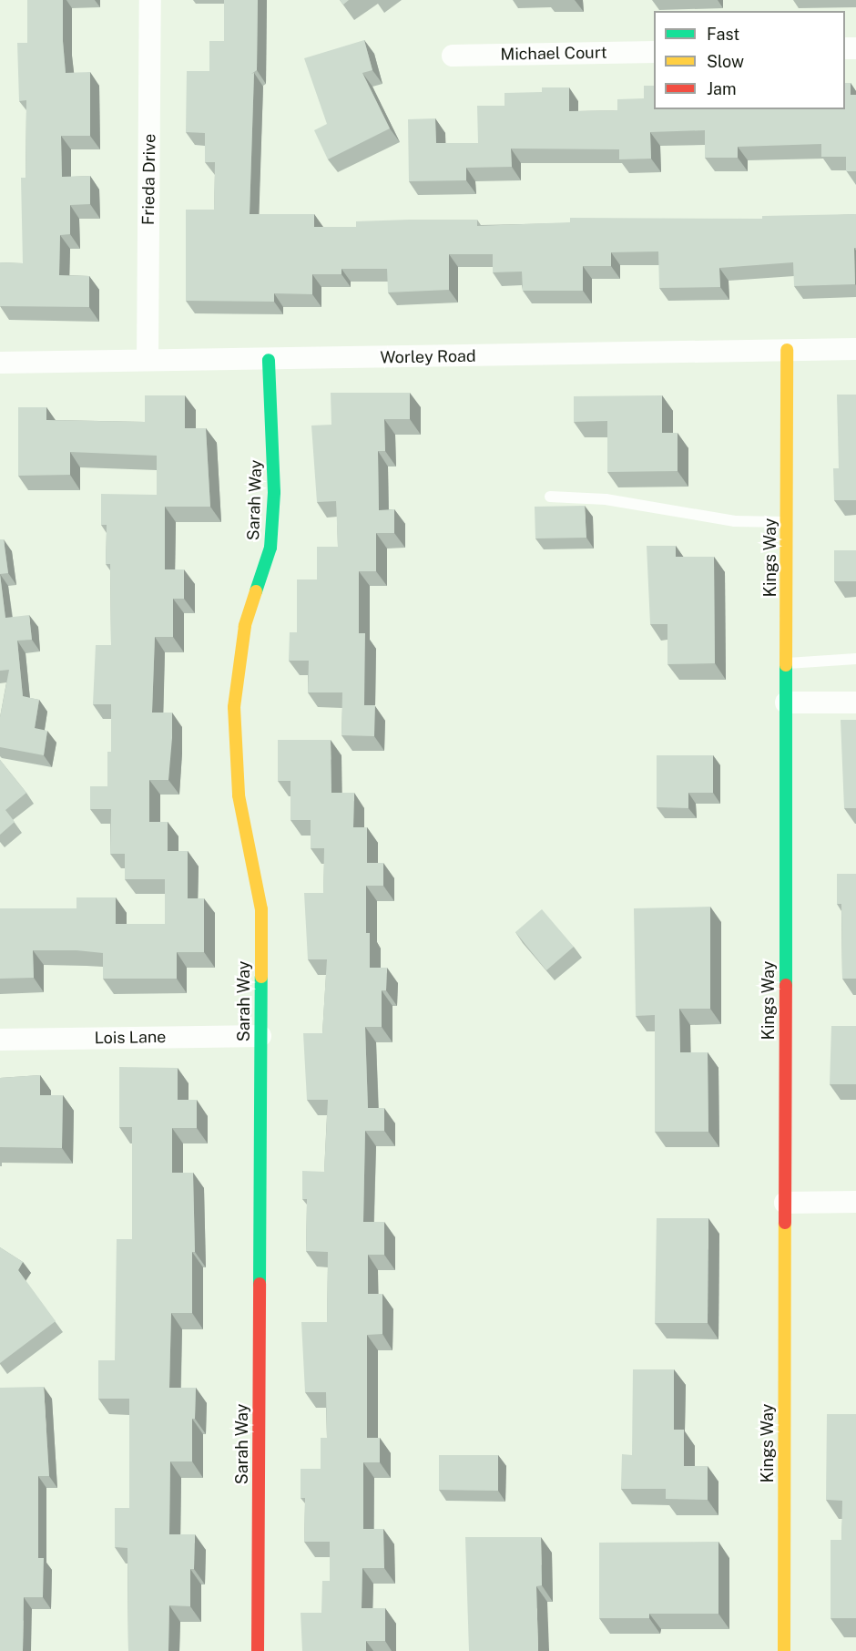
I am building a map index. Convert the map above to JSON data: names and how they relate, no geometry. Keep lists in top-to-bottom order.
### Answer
{
  "streets": {
    "street": [
      "Michael Court",
      "Frieda Drive",
      "Worley Road",
      "Sarah Way",
      "Kings Way",
      "Lois Lane"
    ]
  },
  "crossings": [
    ["Frieda Drive", "Worley Road"],
    ["Worley Road", "Sarah Way"],
    ["Worley Road", "Kings Way"],
    ["Sarah Way", "Lois Lane"]
  ],
  "legend": ["Fast", "Slow", "Jam"]
}
